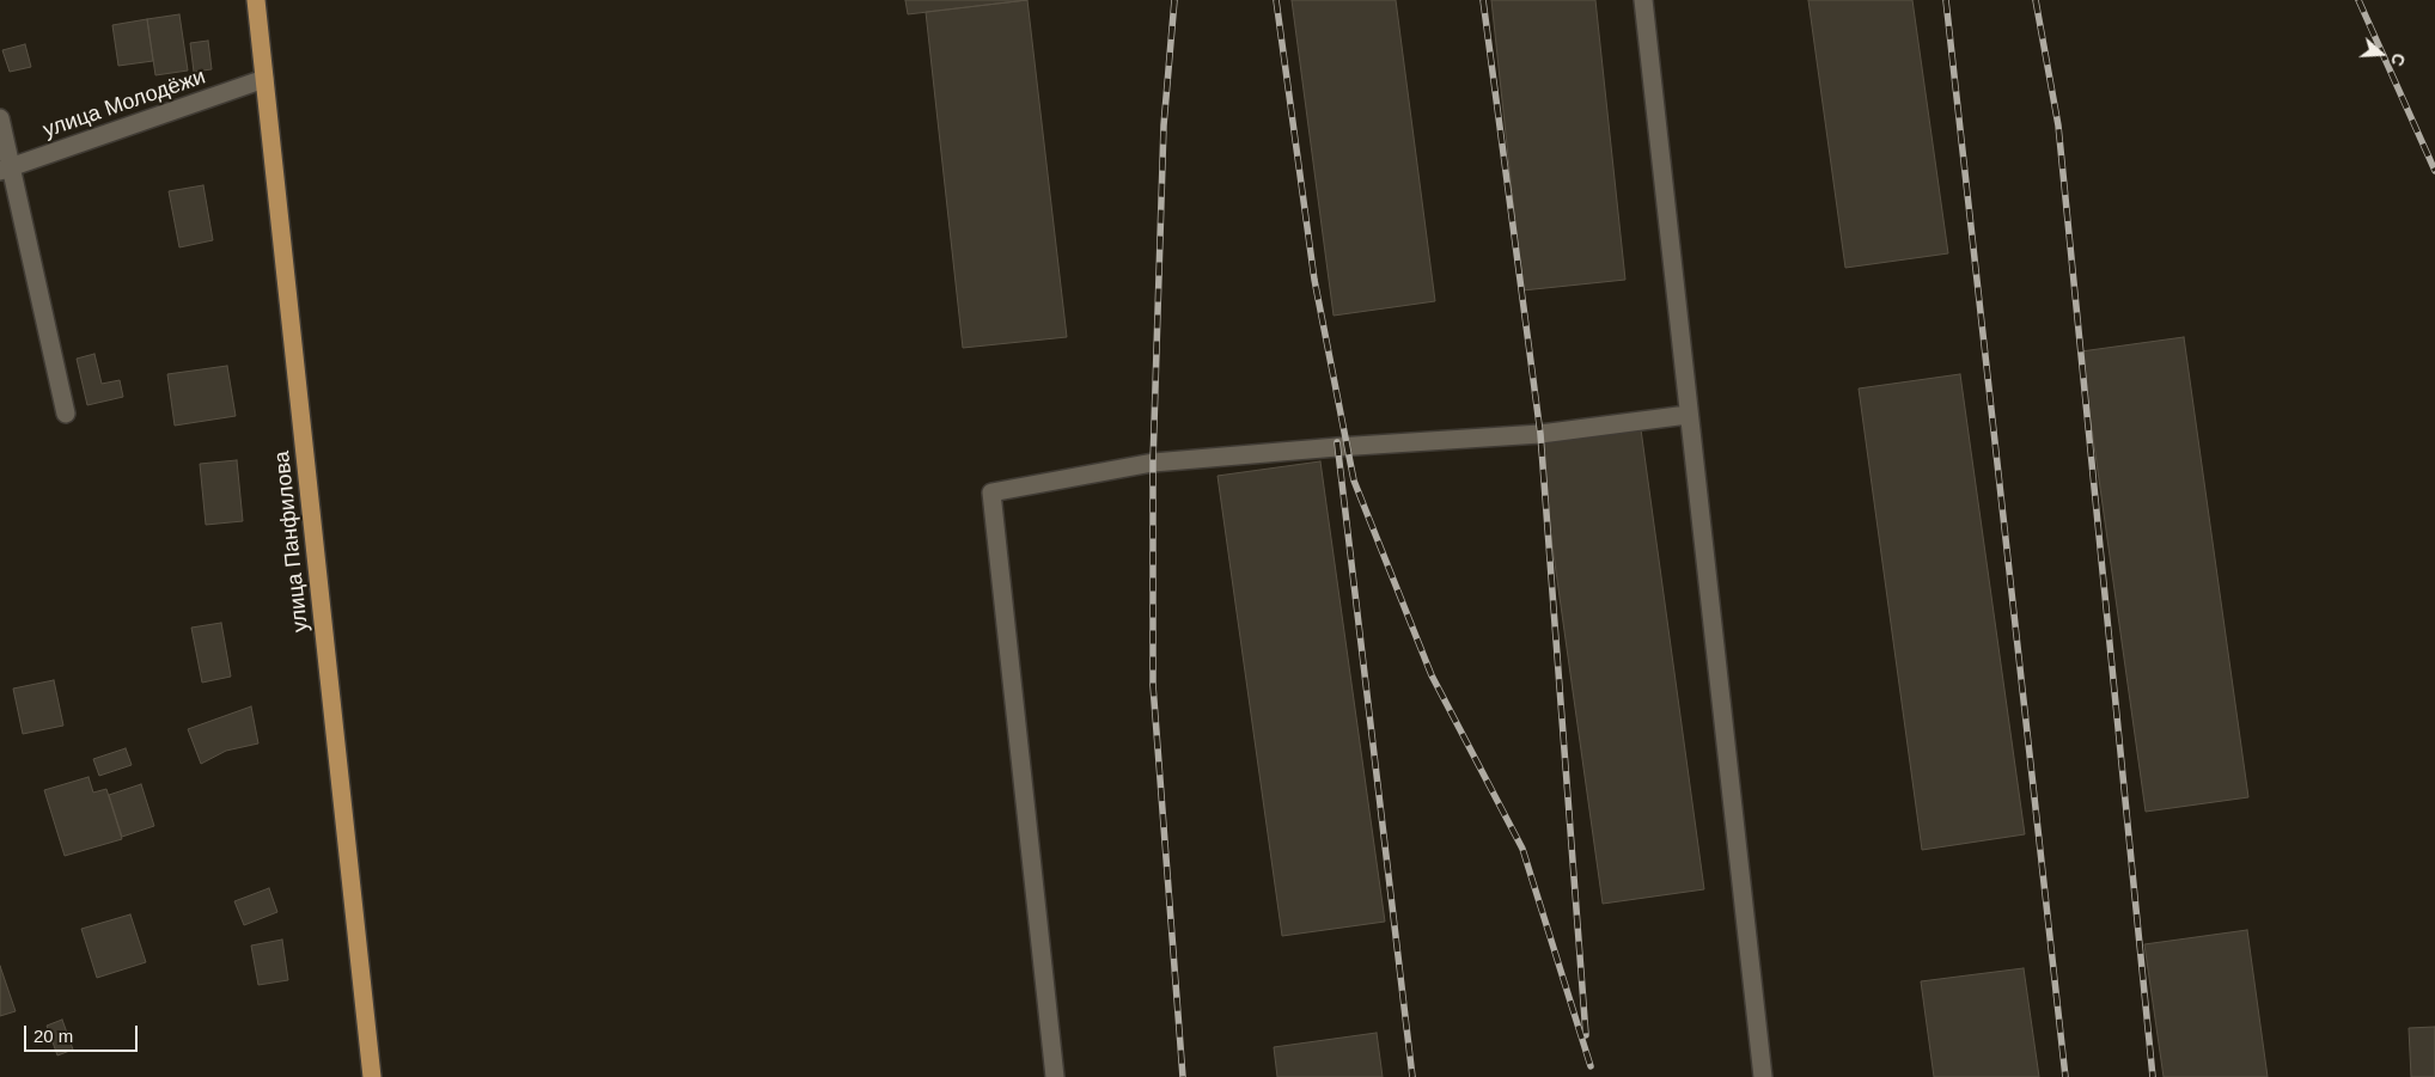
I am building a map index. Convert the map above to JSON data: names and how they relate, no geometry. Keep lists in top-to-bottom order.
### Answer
{
  "streets": {
    "main road": ["улица Панфилова"],
    "street": ["улица Молодёжи"]
  },
  "crossings": [
    ["улица Молодёжи", "улица Панфилова"]
  ],
  "scale_bar": "20 m",
  "north": "right"
}
